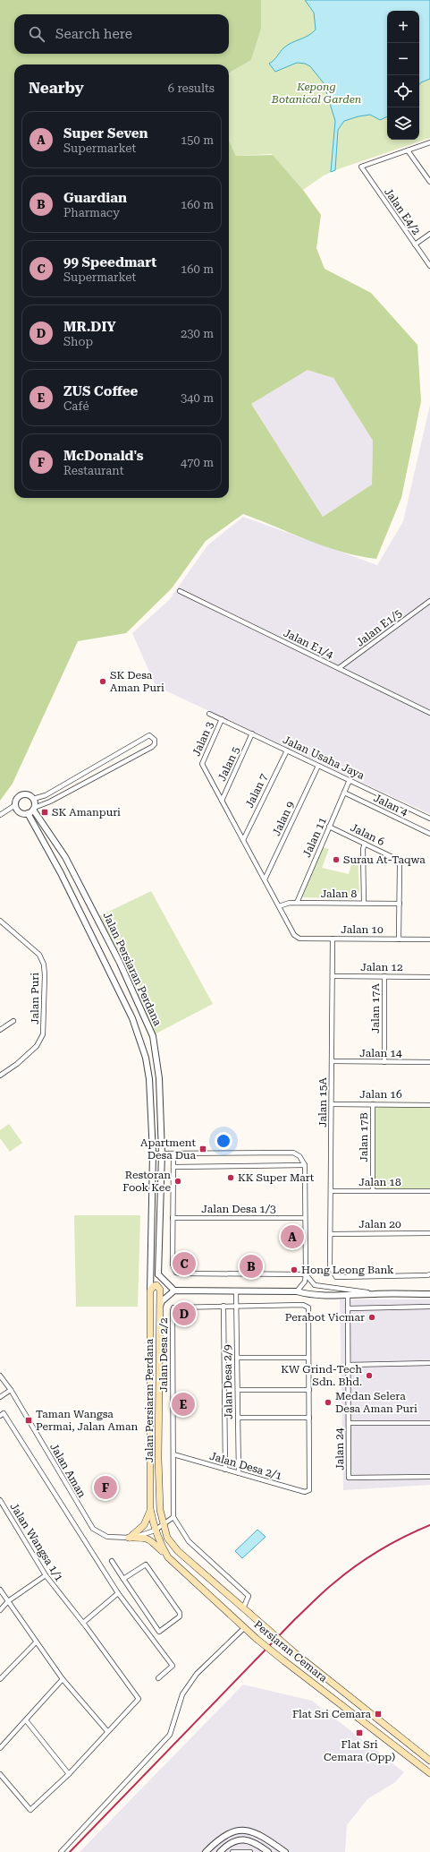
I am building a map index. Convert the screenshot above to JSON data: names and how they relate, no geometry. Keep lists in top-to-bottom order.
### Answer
{
  "streets": {
    "main road": ["Jalan Persiaran Perdana", "Persiaran Cemara"],
    "street": [
      "Jalan E4/2",
      "Jalan E1/5",
      "Jalan E1/4",
      "Jalan 3",
      "Jalan Usaha Jaya",
      "Jalan 5",
      "Jalan 7",
      "Jalan 4",
      "Jalan 9",
      "Jalan 6",
      "Jalan 11",
      "Jalan 8",
      "Jalan 10",
      "Jalan 12",
      "Jalan Puri",
      "Jalan 17A",
      "Jalan 14",
      "Jalan 16",
      "Jalan 15A",
      "Jalan 17B",
      "Jalan 18",
      "Jalan Desa 1/3",
      "Jalan 20",
      "Jalan Desa 2/2",
      "Jalan Desa 2/9",
      "Jalan 24",
      "Jalan Desa 2/1",
      "Jalan Aman",
      "Jalan Wangsa 1/1"
    ]
  },
  "crossings": [
    ["Jalan E1/5", "Jalan E1/4"],
    ["Jalan 3", "Jalan Usaha Jaya"],
    ["Jalan 3", "Jalan 5"],
    ["Jalan Usaha Jaya", "Jalan 5"],
    ["Jalan Usaha Jaya", "Jalan 7"],
    ["Jalan Usaha Jaya", "Jalan 9"],
    ["Jalan Usaha Jaya", "Jalan 11"],
    ["Jalan 4", "Jalan 11"],
    ["Jalan 6", "Jalan 11"],
    ["Jalan 6", "Jalan 8"],
    ["Jalan 11", "Jalan 8"],
    ["Jalan 8", "Jalan 10"],
    ["Jalan 10", "Jalan 15A"],
    ["Jalan 12", "Jalan 17A"],
    ["Jalan 12", "Jalan 15A"],
    ["Jalan Persiaran Perdana", "Jalan Aman"],
    ["Jalan Persiaran Perdana", "Persiaran Cemara"],
    ["Jalan 17A", "Jalan 14"],
    ["Jalan 14", "Jalan 15A"],
    ["Jalan 16", "Jalan 15A"],
    ["Jalan 16", "Jalan 17B"],
    ["Jalan 15A", "Jalan 18"],
    ["Jalan 15A", "Jalan 20"],
    ["Jalan 17B", "Jalan 18"],
    ["Jalan Desa 2/2", "Jalan Desa 2/9"],
    ["Jalan Desa 2/2", "Jalan Desa 2/1"],
    ["Jalan Desa 2/9", "Jalan Desa 2/1"],
    ["Jalan Aman", "Persiaran Cemara"]
  ],
  "parks": ["Kepong Botanical Garden"],
  "places": {
    "other": [
      "SK Desa Aman Puri",
      "Surau At-Taqwa",
      "KK Super Mart",
      "Restoran Fook Kee",
      "Hong Leong Bank",
      "Perabot Vicmar",
      "KW Grind-Tech Sdn. Bhd.",
      "Medan Selera Desa Aman Puri"
    ],
    "transit": [
      "SK Amanpuri",
      "Apartment Desa Dua",
      "Taman Wangsa Permai, Jalan Aman",
      "Flat Sri Cemara",
      "Flat Sri Cemara (Opp)"
    ]
  },
  "page": {
    "map_buttons": ["+", "−"],
    "search": "Search here",
    "heading": ["Nearby", "6 results"],
    "list": [
      {
        "mark": "A",
        "name": "Super Seven",
        "note": "Supermarket",
        "value": "150 m"
      },
      {
        "mark": "B",
        "name": "Guardian",
        "note": "Pharmacy",
        "value": "160 m"
      },
      {
        "mark": "C",
        "name": "99 Speedmart",
        "note": "Supermarket",
        "value": "160 m"
      },
      {
        "mark": "D",
        "name": "MR.DIY",
        "note": "Shop",
        "value": "230 m"
      },
      {
        "mark": "E",
        "name": "ZUS Coffee",
        "note": "Café",
        "value": "340 m"
      },
      {
        "mark": "F",
        "name": "McDonald's",
        "note": "Restaurant",
        "value": "470 m"
      }
    ],
    "pins": [
      "A",
      "C",
      "B",
      "D",
      "E",
      "F"
    ]
  }
}
